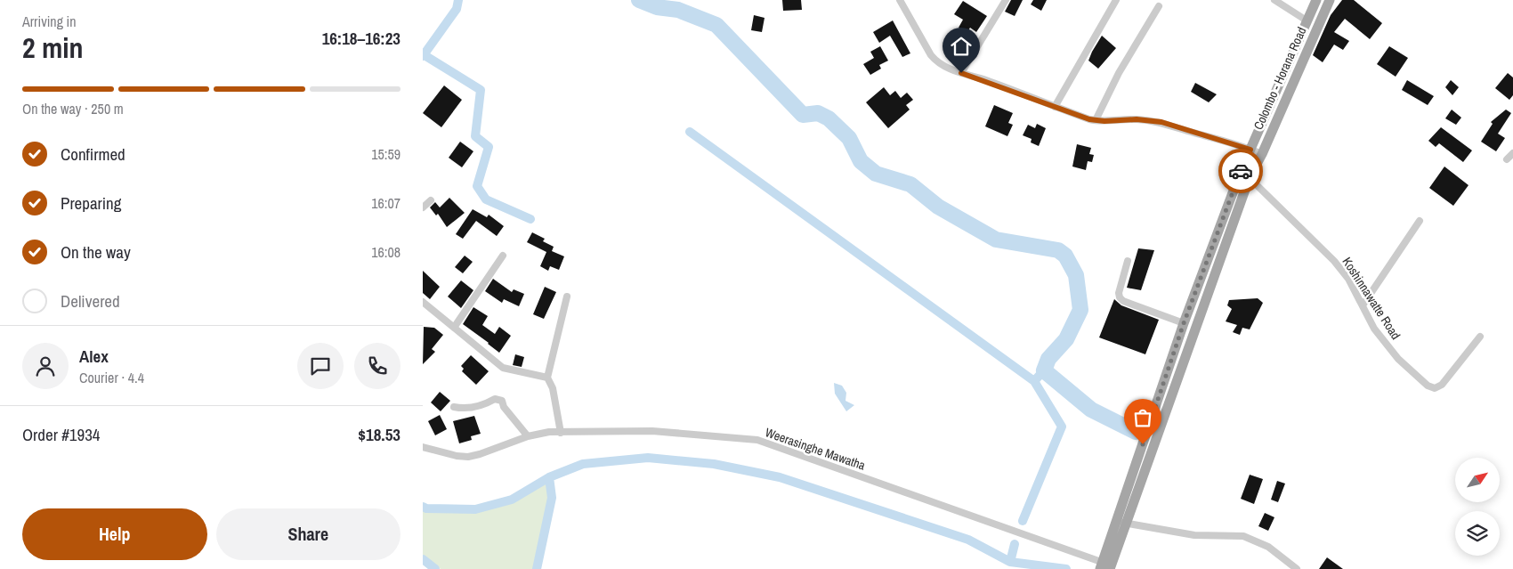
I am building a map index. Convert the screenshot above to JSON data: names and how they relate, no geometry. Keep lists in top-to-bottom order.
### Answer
{
  "streets": {
    "main road": ["Colombo - Horana Road"],
    "street": ["Koshinnawatte Road", "Weerasinghe Mawatha"]
  },
  "crossings": [
    ["Colombo - Horana Road", "Koshinnawatte Road"],
    ["Colombo - Horana Road", "Weerasinghe Mawatha"]
  ],
  "north": "top right",
  "page": {
    "heading": ["2 min", "Arriving in", "16:18–16:23"],
    "panel": [
      "Alex",
      "Courier · 4.4",
      "Order #1934",
      "$18.53"
    ],
    "bar": "On the way · 250 m",
    "list": [
      ["Confirmed", "15:59"],
      ["Preparing", "16:07"],
      ["On the way", "16:08"],
      "Delivered"
    ],
    "buttons": ["Help", "Share"]
  }
}
